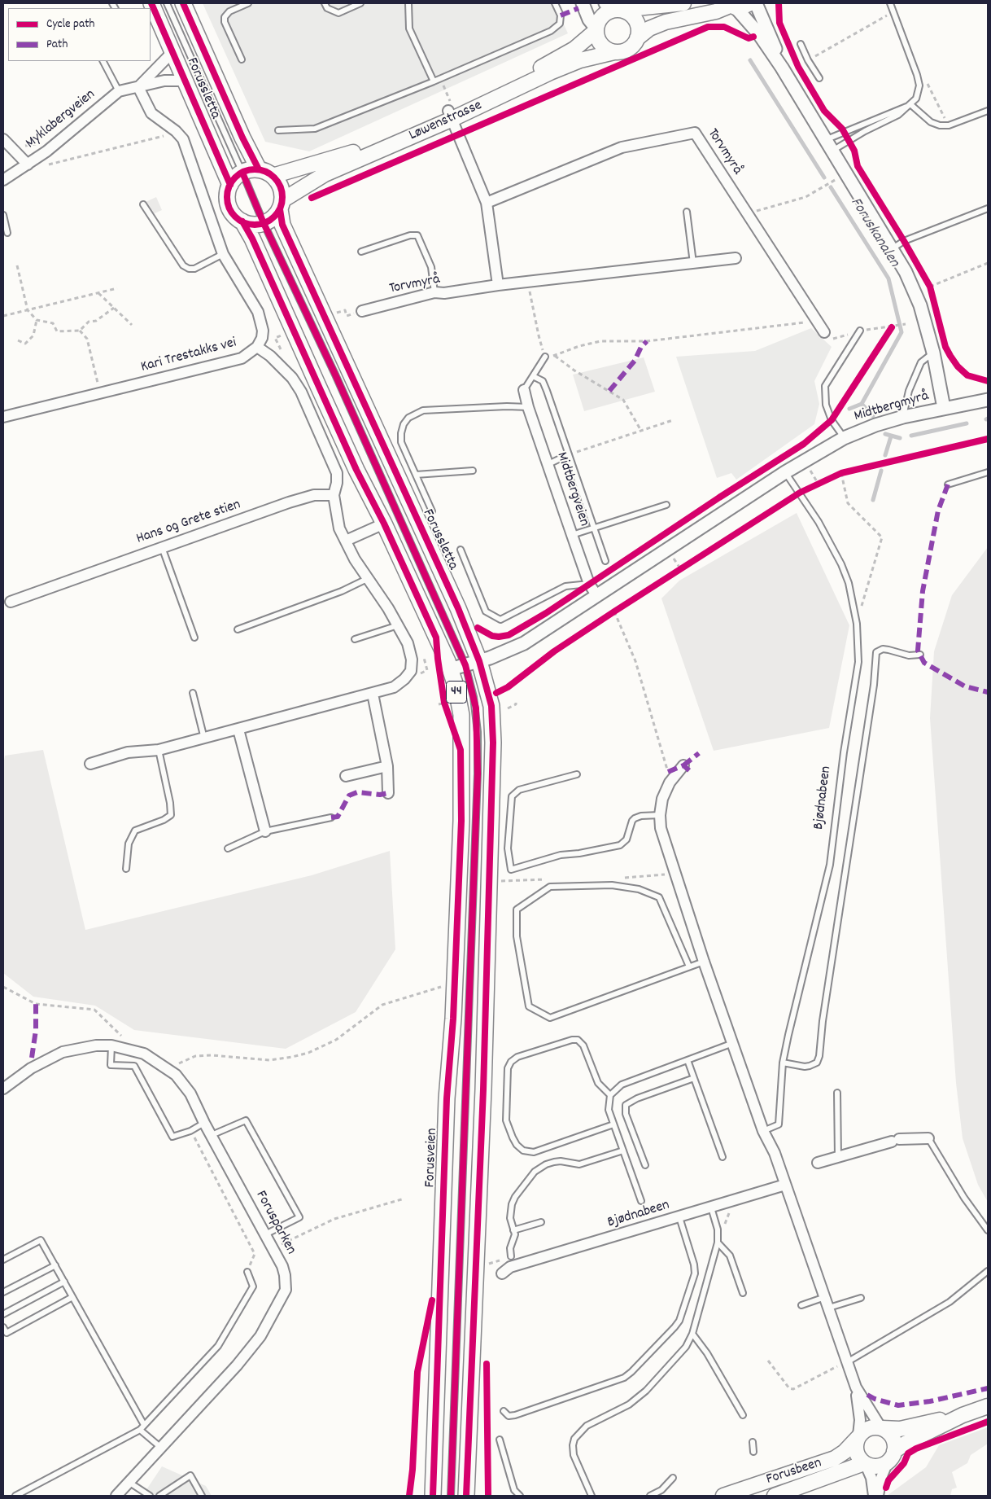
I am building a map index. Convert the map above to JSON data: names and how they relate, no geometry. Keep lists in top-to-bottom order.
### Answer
{
  "streets": {
    "main road": [
      "Forussletta",
      "Løwenstrasse",
      "44",
      "Forusveien",
      "Forusbeen"
    ],
    "street": [
      "Myklabergveien",
      "Torvmyrå",
      "Kari Trestakks vei",
      "Midtbergmyrå",
      "Midtbergveien",
      "Hans og Grete stien",
      "Bjødnabeen",
      "Forusparken"
    ]
  },
  "crossings": [
    ["Forussletta", "Myklabergveien"],
    ["Forussletta", "Løwenstrasse"],
    ["Forussletta", "Midtbergmyrå"],
    ["Forussletta", "44"],
    ["Myklabergveien", "Kari Trestakks vei"],
    ["Løwenstrasse", "44"],
    ["Midtbergmyrå", "Midtbergveien"],
    ["Midtbergmyrå", "44"],
    ["Midtbergmyrå", "Bjødnabeen"],
    ["Midtbergmyrå", "Forusveien"],
    ["44", "Forusveien"]
  ],
  "water": ["Foruskanalen"],
  "legend": ["Cycle path", "Path"]
}
